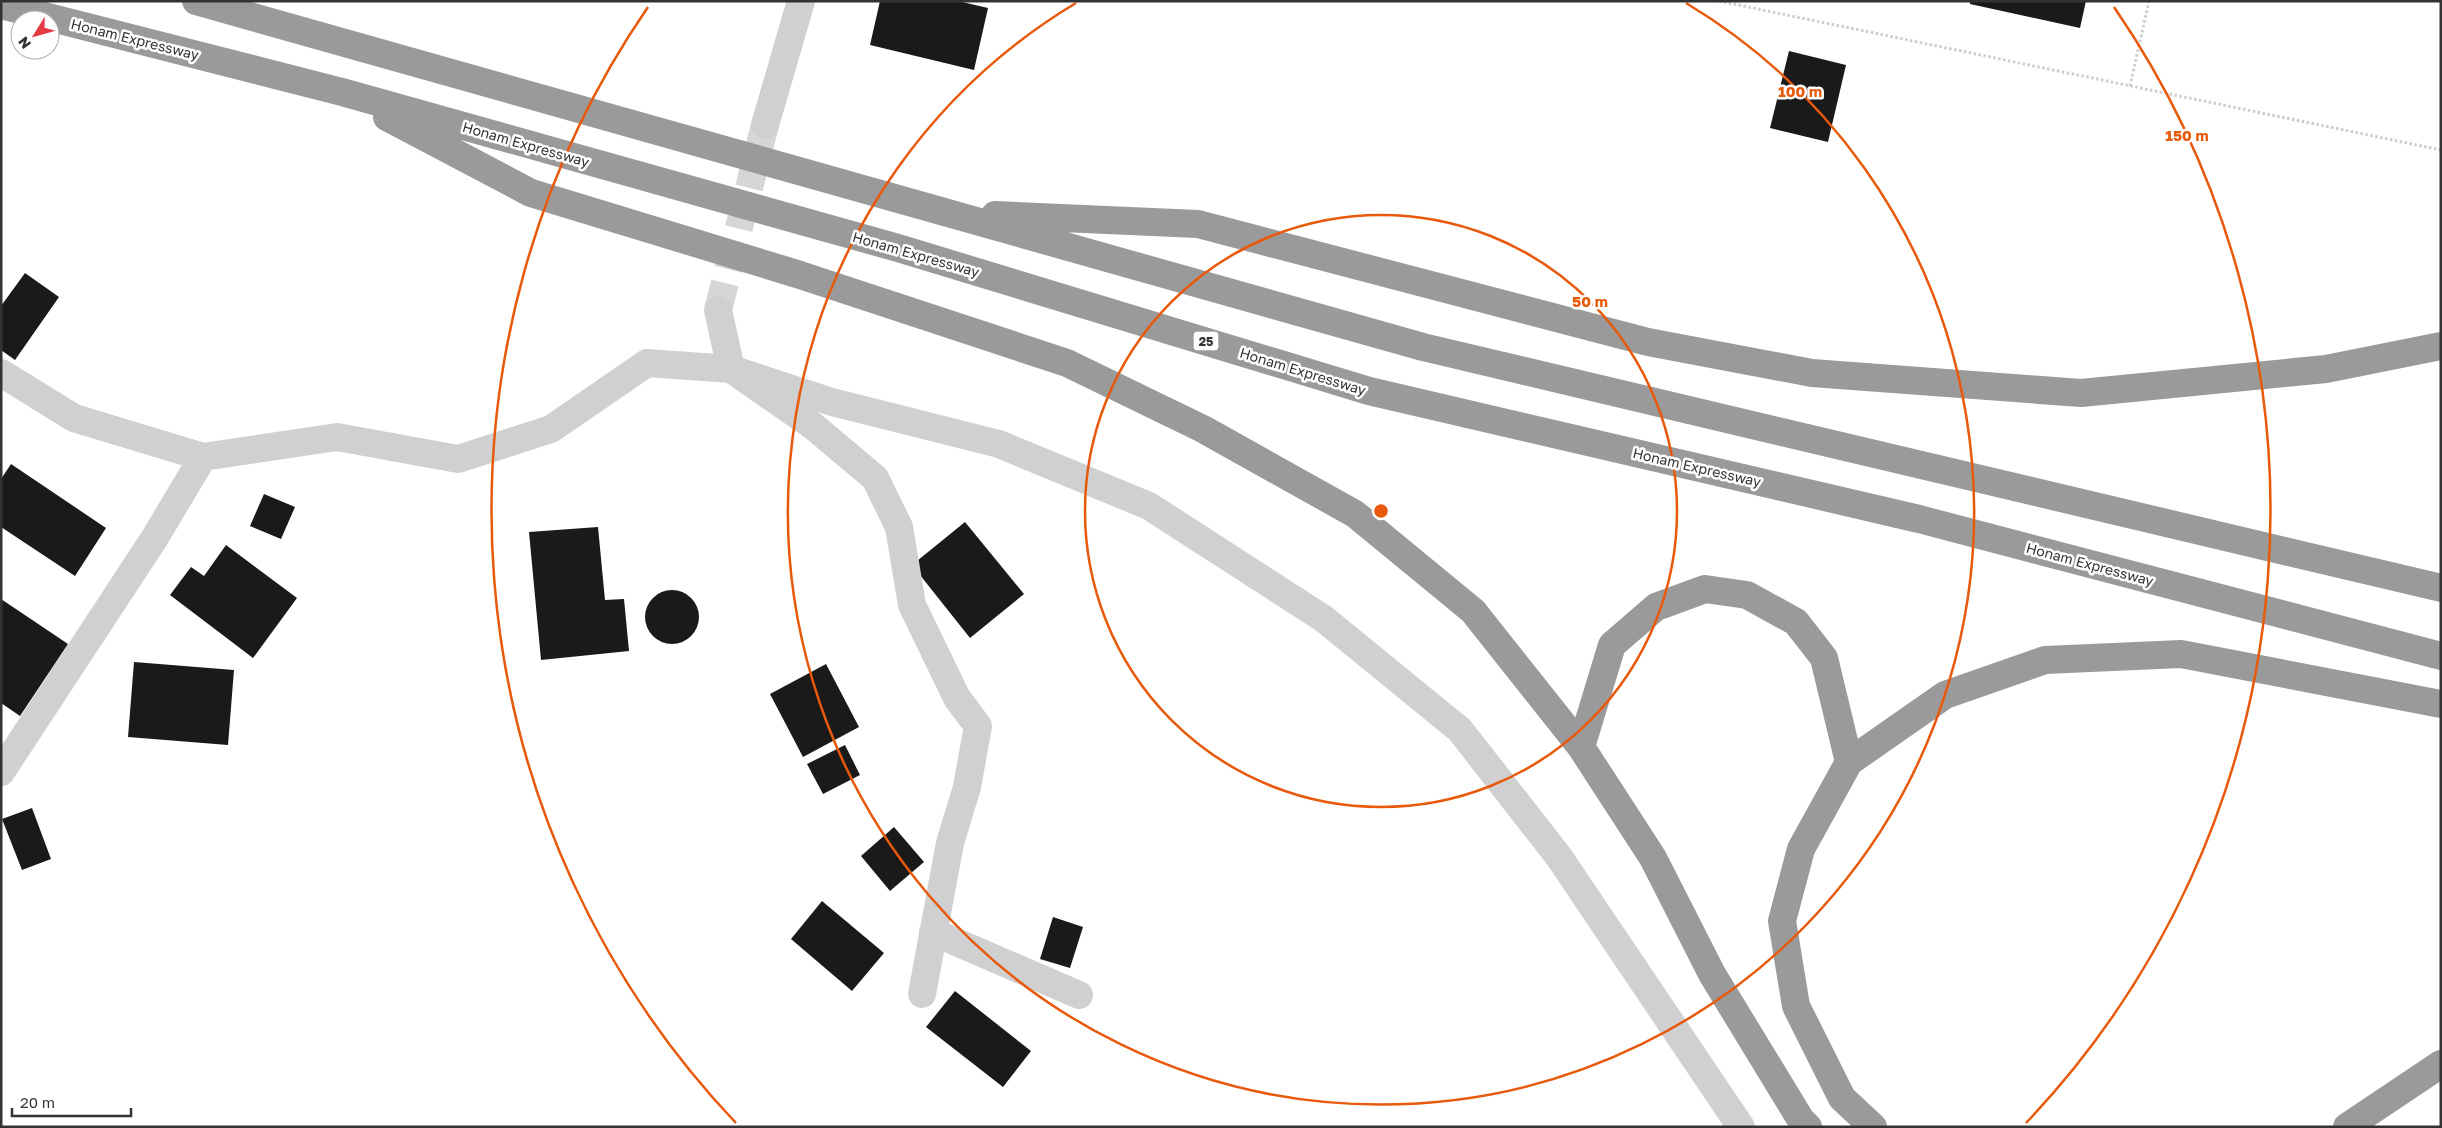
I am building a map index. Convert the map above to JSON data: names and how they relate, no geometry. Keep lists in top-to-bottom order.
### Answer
{
  "streets": {
    "highway": ["Honam Expressway", "25"]
  },
  "scale_bar": "20 m",
  "north": "bottom left",
  "rings": ["100 m", "150 m", "50 m"]
}
